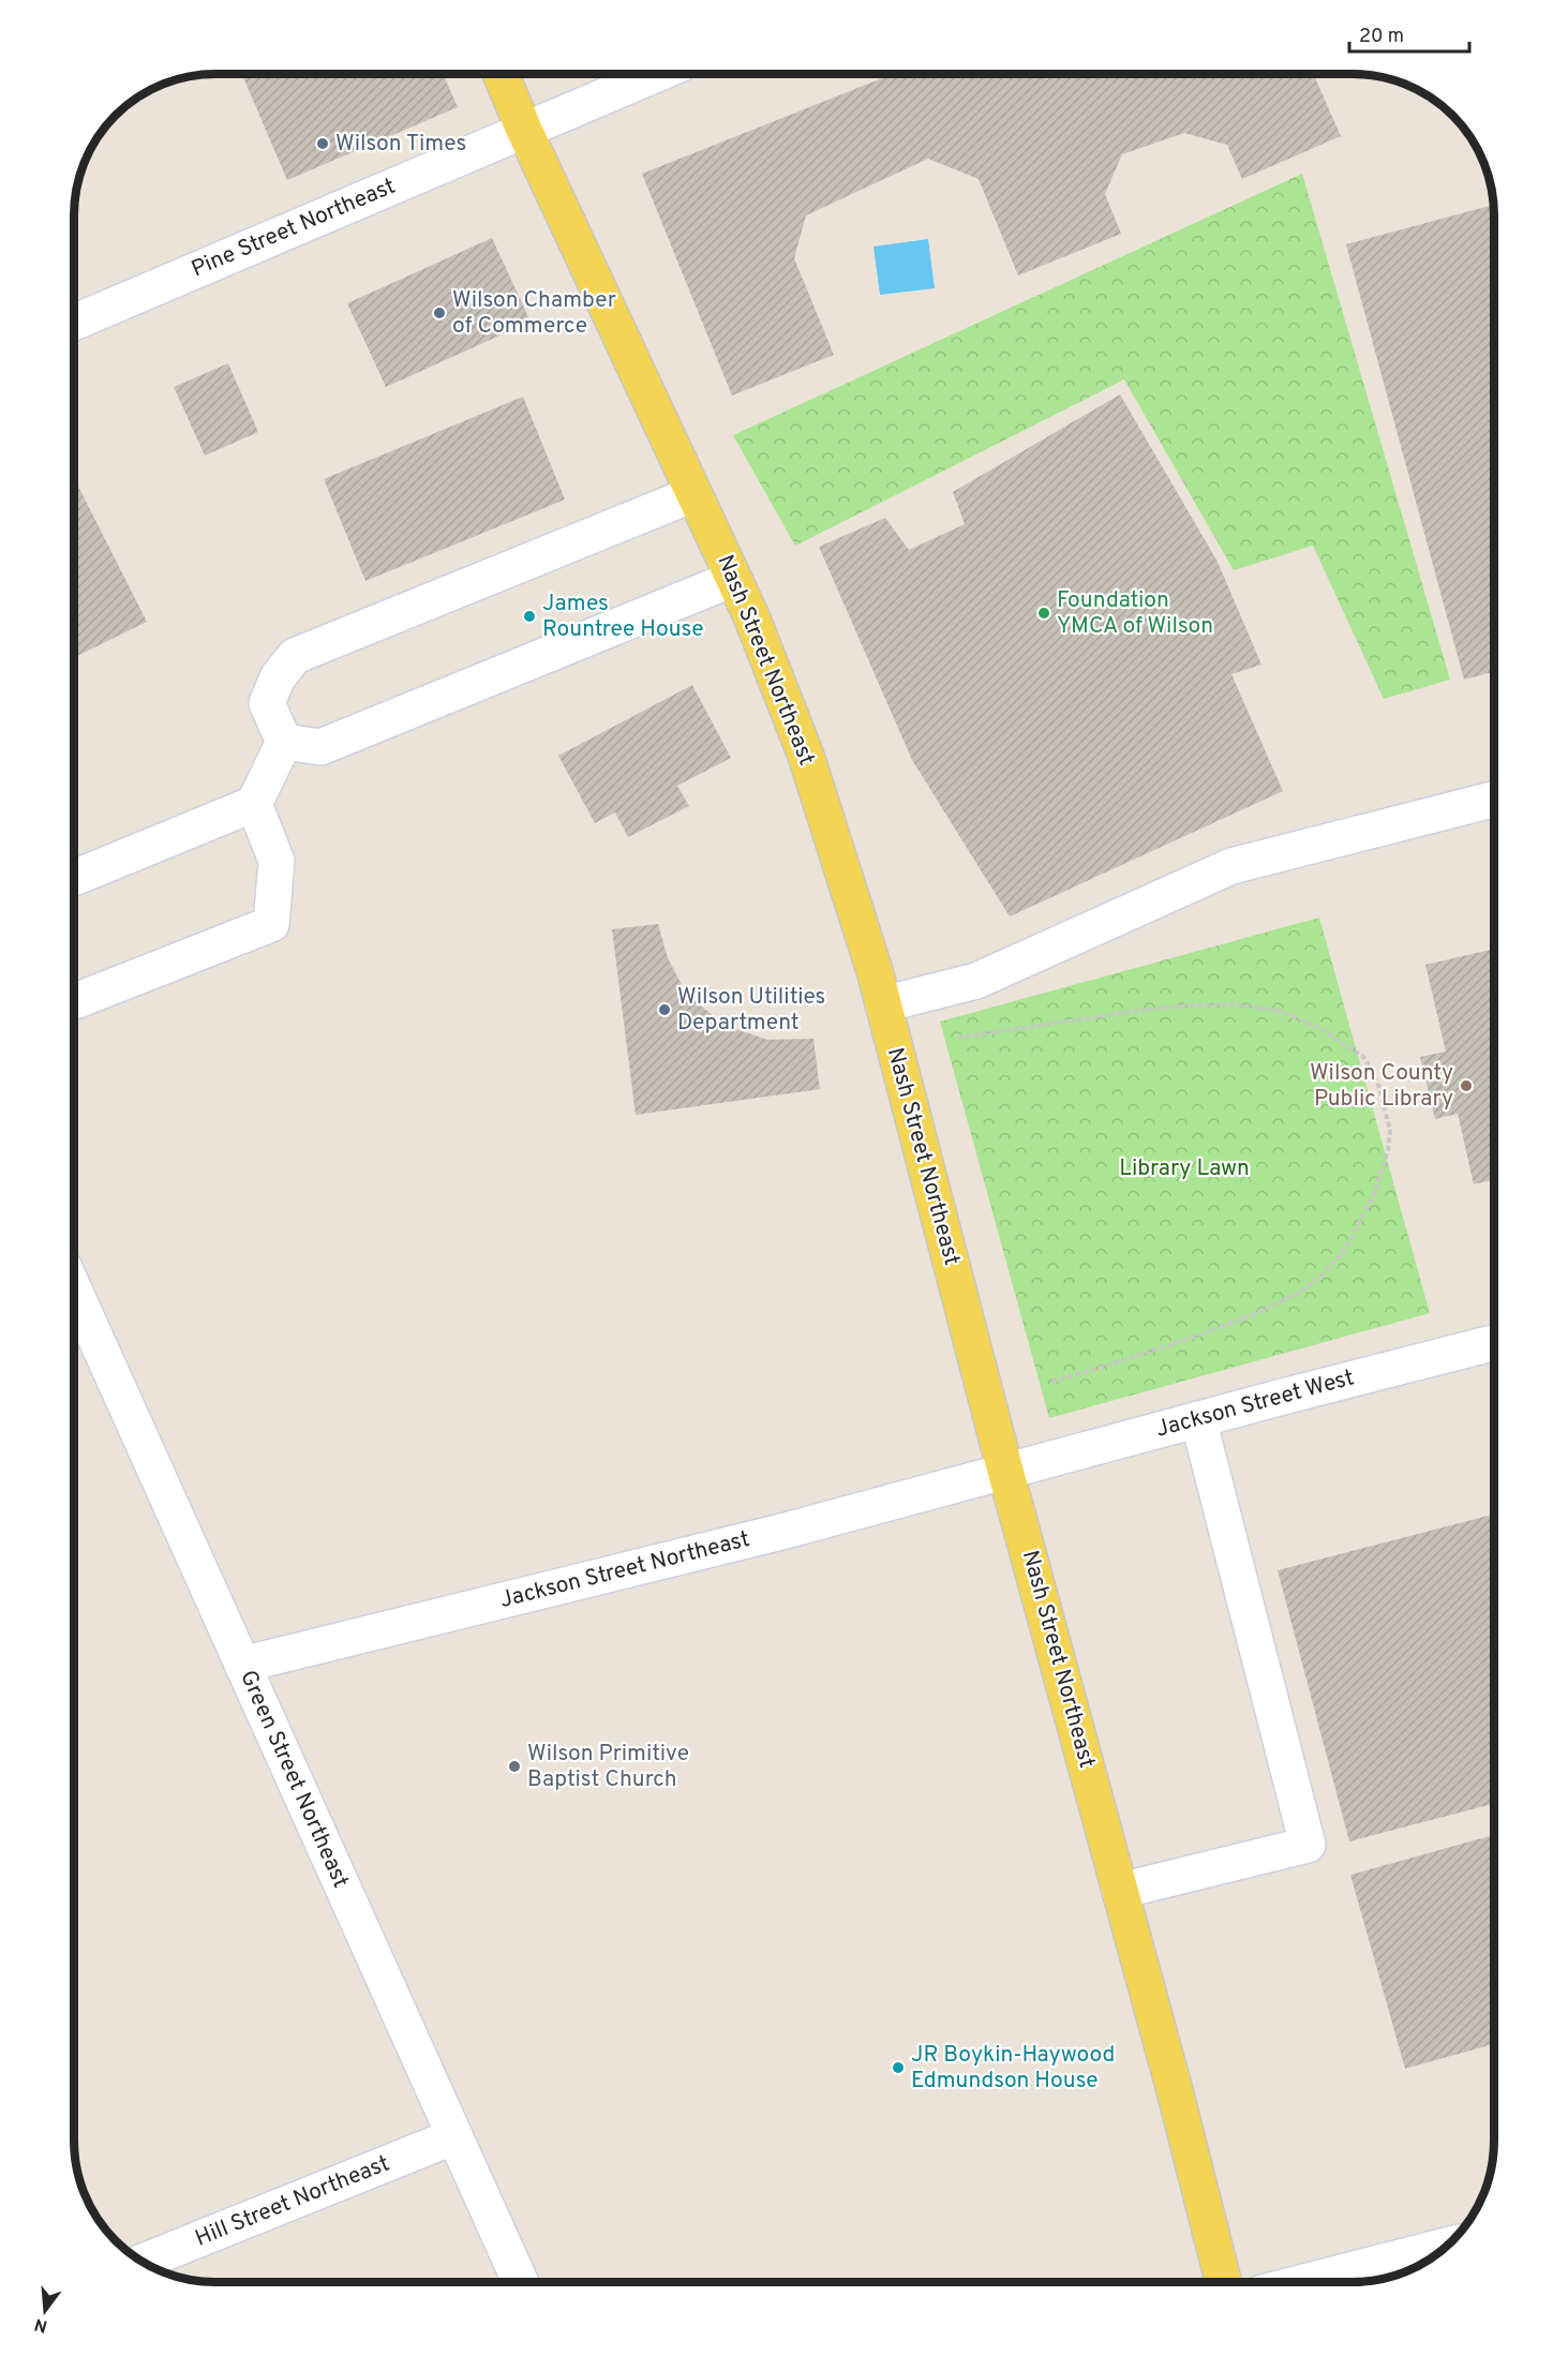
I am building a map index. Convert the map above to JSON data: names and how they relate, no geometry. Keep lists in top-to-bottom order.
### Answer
{
  "streets": {
    "main road": ["Nash Street Northeast"],
    "street": [
      "Pine Street Northeast",
      "Jackson Street West",
      "Jackson Street Northeast",
      "Green Street Northeast",
      "Hill Street Northeast"
    ]
  },
  "crossings": [
    ["Pine Street Northeast", "Nash Street Northeast"],
    ["Nash Street Northeast", "Jackson Street West"],
    ["Nash Street Northeast", "Jackson Street Northeast"],
    ["Jackson Street West", "Jackson Street Northeast"],
    ["Jackson Street Northeast", "Green Street Northeast"],
    ["Green Street Northeast", "Hill Street Northeast"]
  ],
  "parks": ["Library Lawn"],
  "places": [
    "Wilson Times",
    "Wilson Chamber of Commerce",
    "Foundation YMCA of Wilson",
    "James Rountree House",
    "Wilson Utilities Department",
    "Wilson County Public Library",
    "Wilson Primitive Baptist Church",
    "JR Boykin-Haywood Edmundson House"
  ],
  "scale_bar": "20 m",
  "north": "bottom"
}
